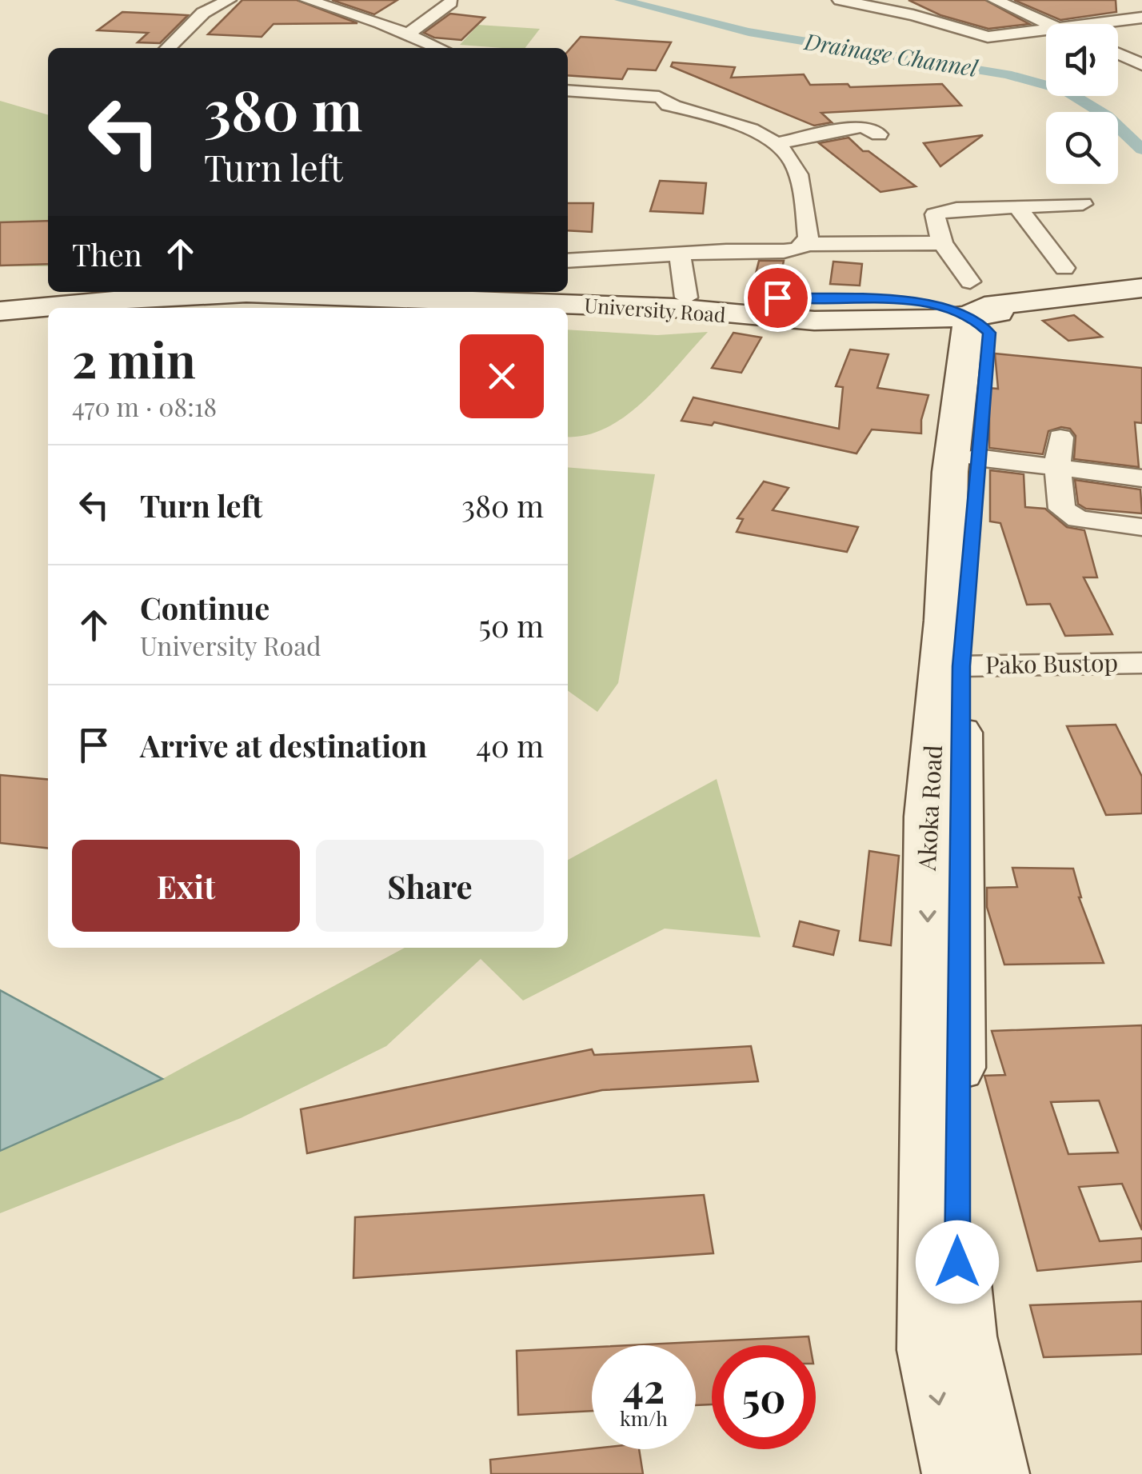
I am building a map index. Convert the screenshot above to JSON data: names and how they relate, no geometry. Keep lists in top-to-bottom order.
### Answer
{
  "streets": {
    "main road": ["University Road", "Akoka Road"],
    "street": ["Pako Bustop"]
  },
  "crossings": [
    ["University Road", "Akoka Road"]
  ],
  "water": ["Drainage Channel"],
  "page": {
    "turn": ["380 m", "Turn left"],
    "then": "Then",
    "heading": ["2 min", "470 m · 08:18"],
    "list": [
      {
        "name": "Turn left",
        "value": "380 m"
      },
      {
        "name": "Continue",
        "note": "University Road",
        "value": "50 m"
      },
      {
        "name": "Arrive at destination",
        "value": "40 m"
      }
    ],
    "buttons": ["Exit", "Share"],
    "speed": "42 km/h",
    "limit": "50"
  }
}
